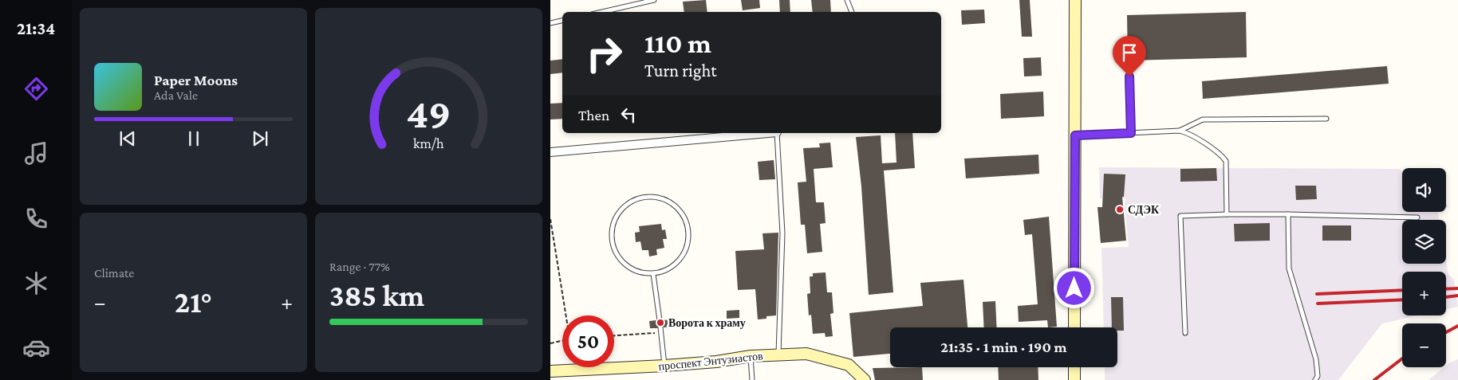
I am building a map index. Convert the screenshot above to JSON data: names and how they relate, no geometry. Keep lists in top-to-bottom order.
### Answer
{
  "streets": {
    "main road": ["проспект Энтузиастов"]
  },
  "places": ["СДЭК", "Ворота к храму"],
  "page": {
    "tabs": "21:34",
    "turn": ["110 m", "Turn right"],
    "song": ["Paper Moons", "Ada Vale"],
    "then": "Then",
    "map_buttons": ["+", "−"],
    "tile": [
      "Climate",
      ["Range · 77%", "385 km"]
    ],
    "heat": ["−", "21°", "+"],
    "limit": "50",
    "trip": "21:35 · 1 min · 190 m",
    "gauge": ["49", "km/h"]
  }
}
